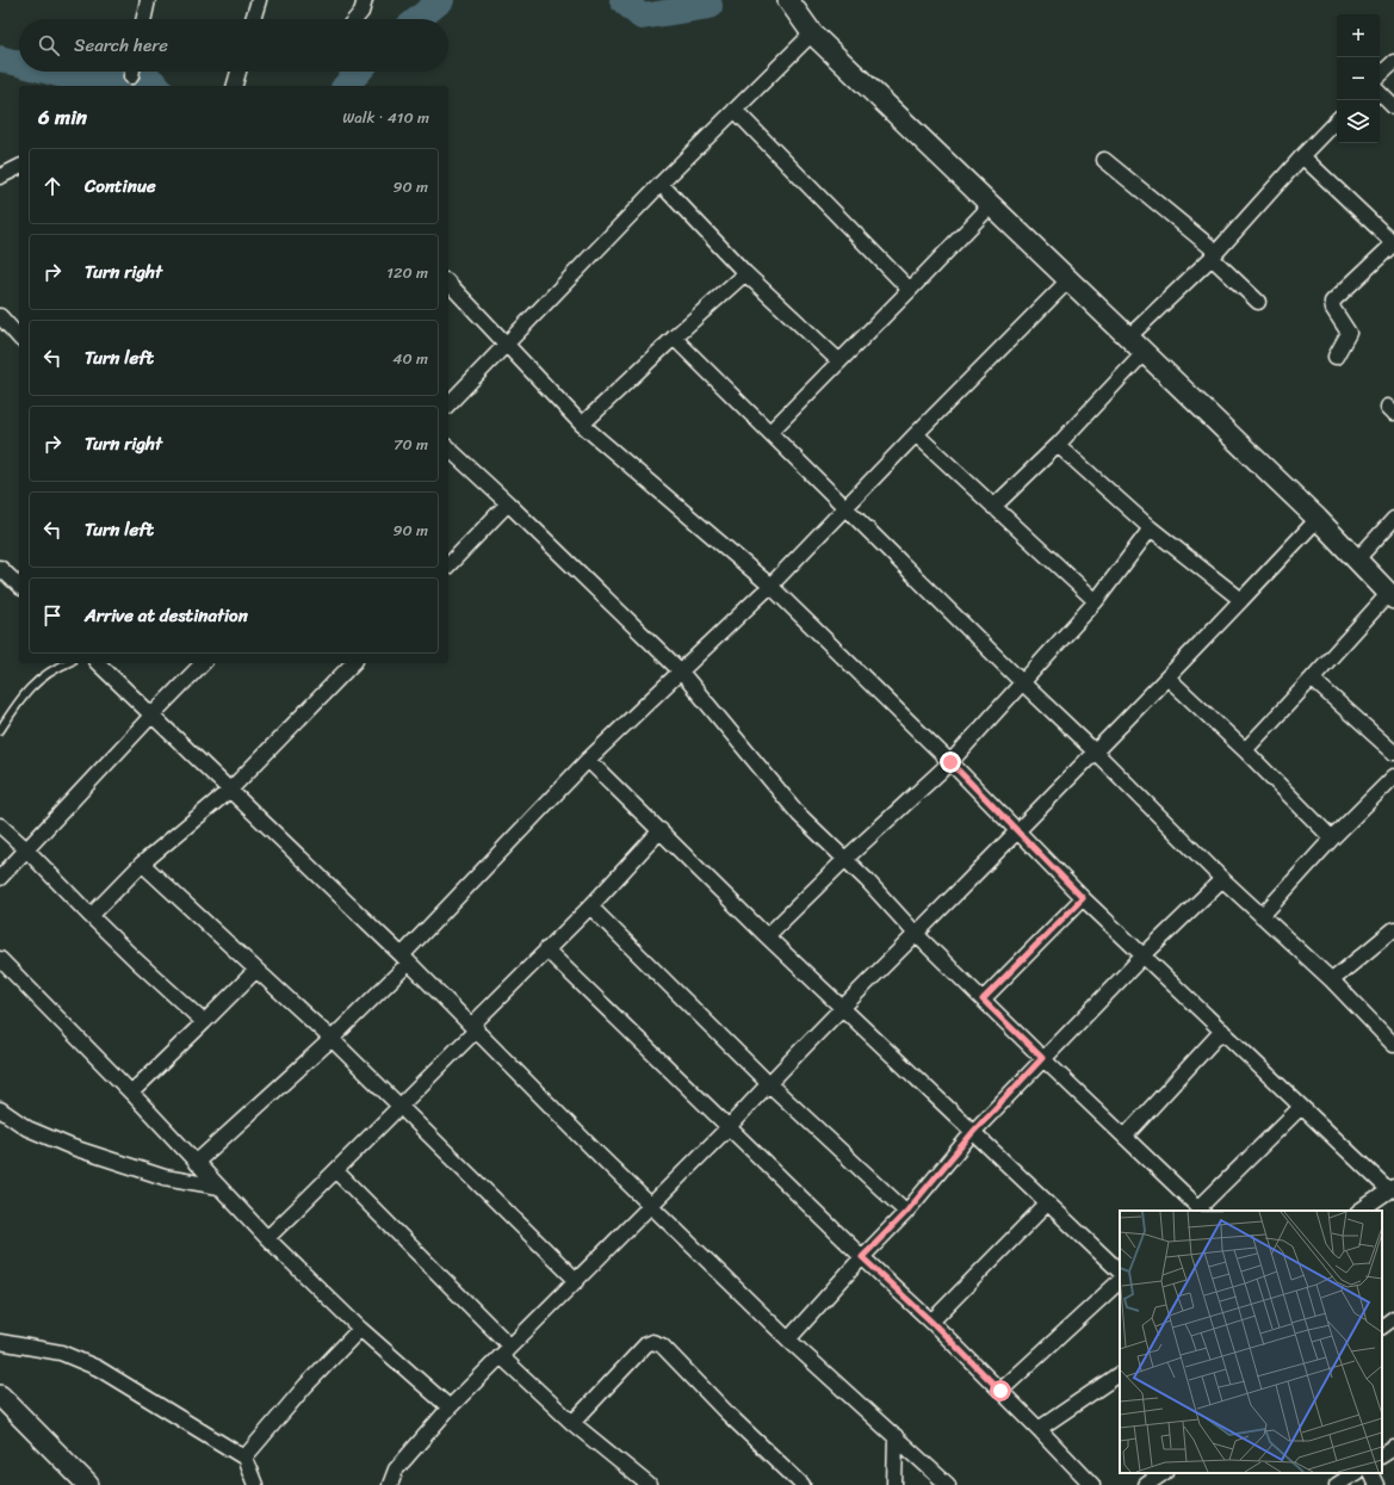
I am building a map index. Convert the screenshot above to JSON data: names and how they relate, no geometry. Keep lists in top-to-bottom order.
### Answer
{
  "page": {
    "map_buttons": ["+", "−"],
    "search": "Search here",
    "heading": ["6 min", "Walk · 410 m"],
    "list": [
      ["Continue", "90 m"],
      ["Turn right", "120 m"],
      ["Turn left", "40 m"],
      ["Turn right", "70 m"],
      ["Turn left", "90 m"],
      "Arrive at destination"
    ]
  }
}
